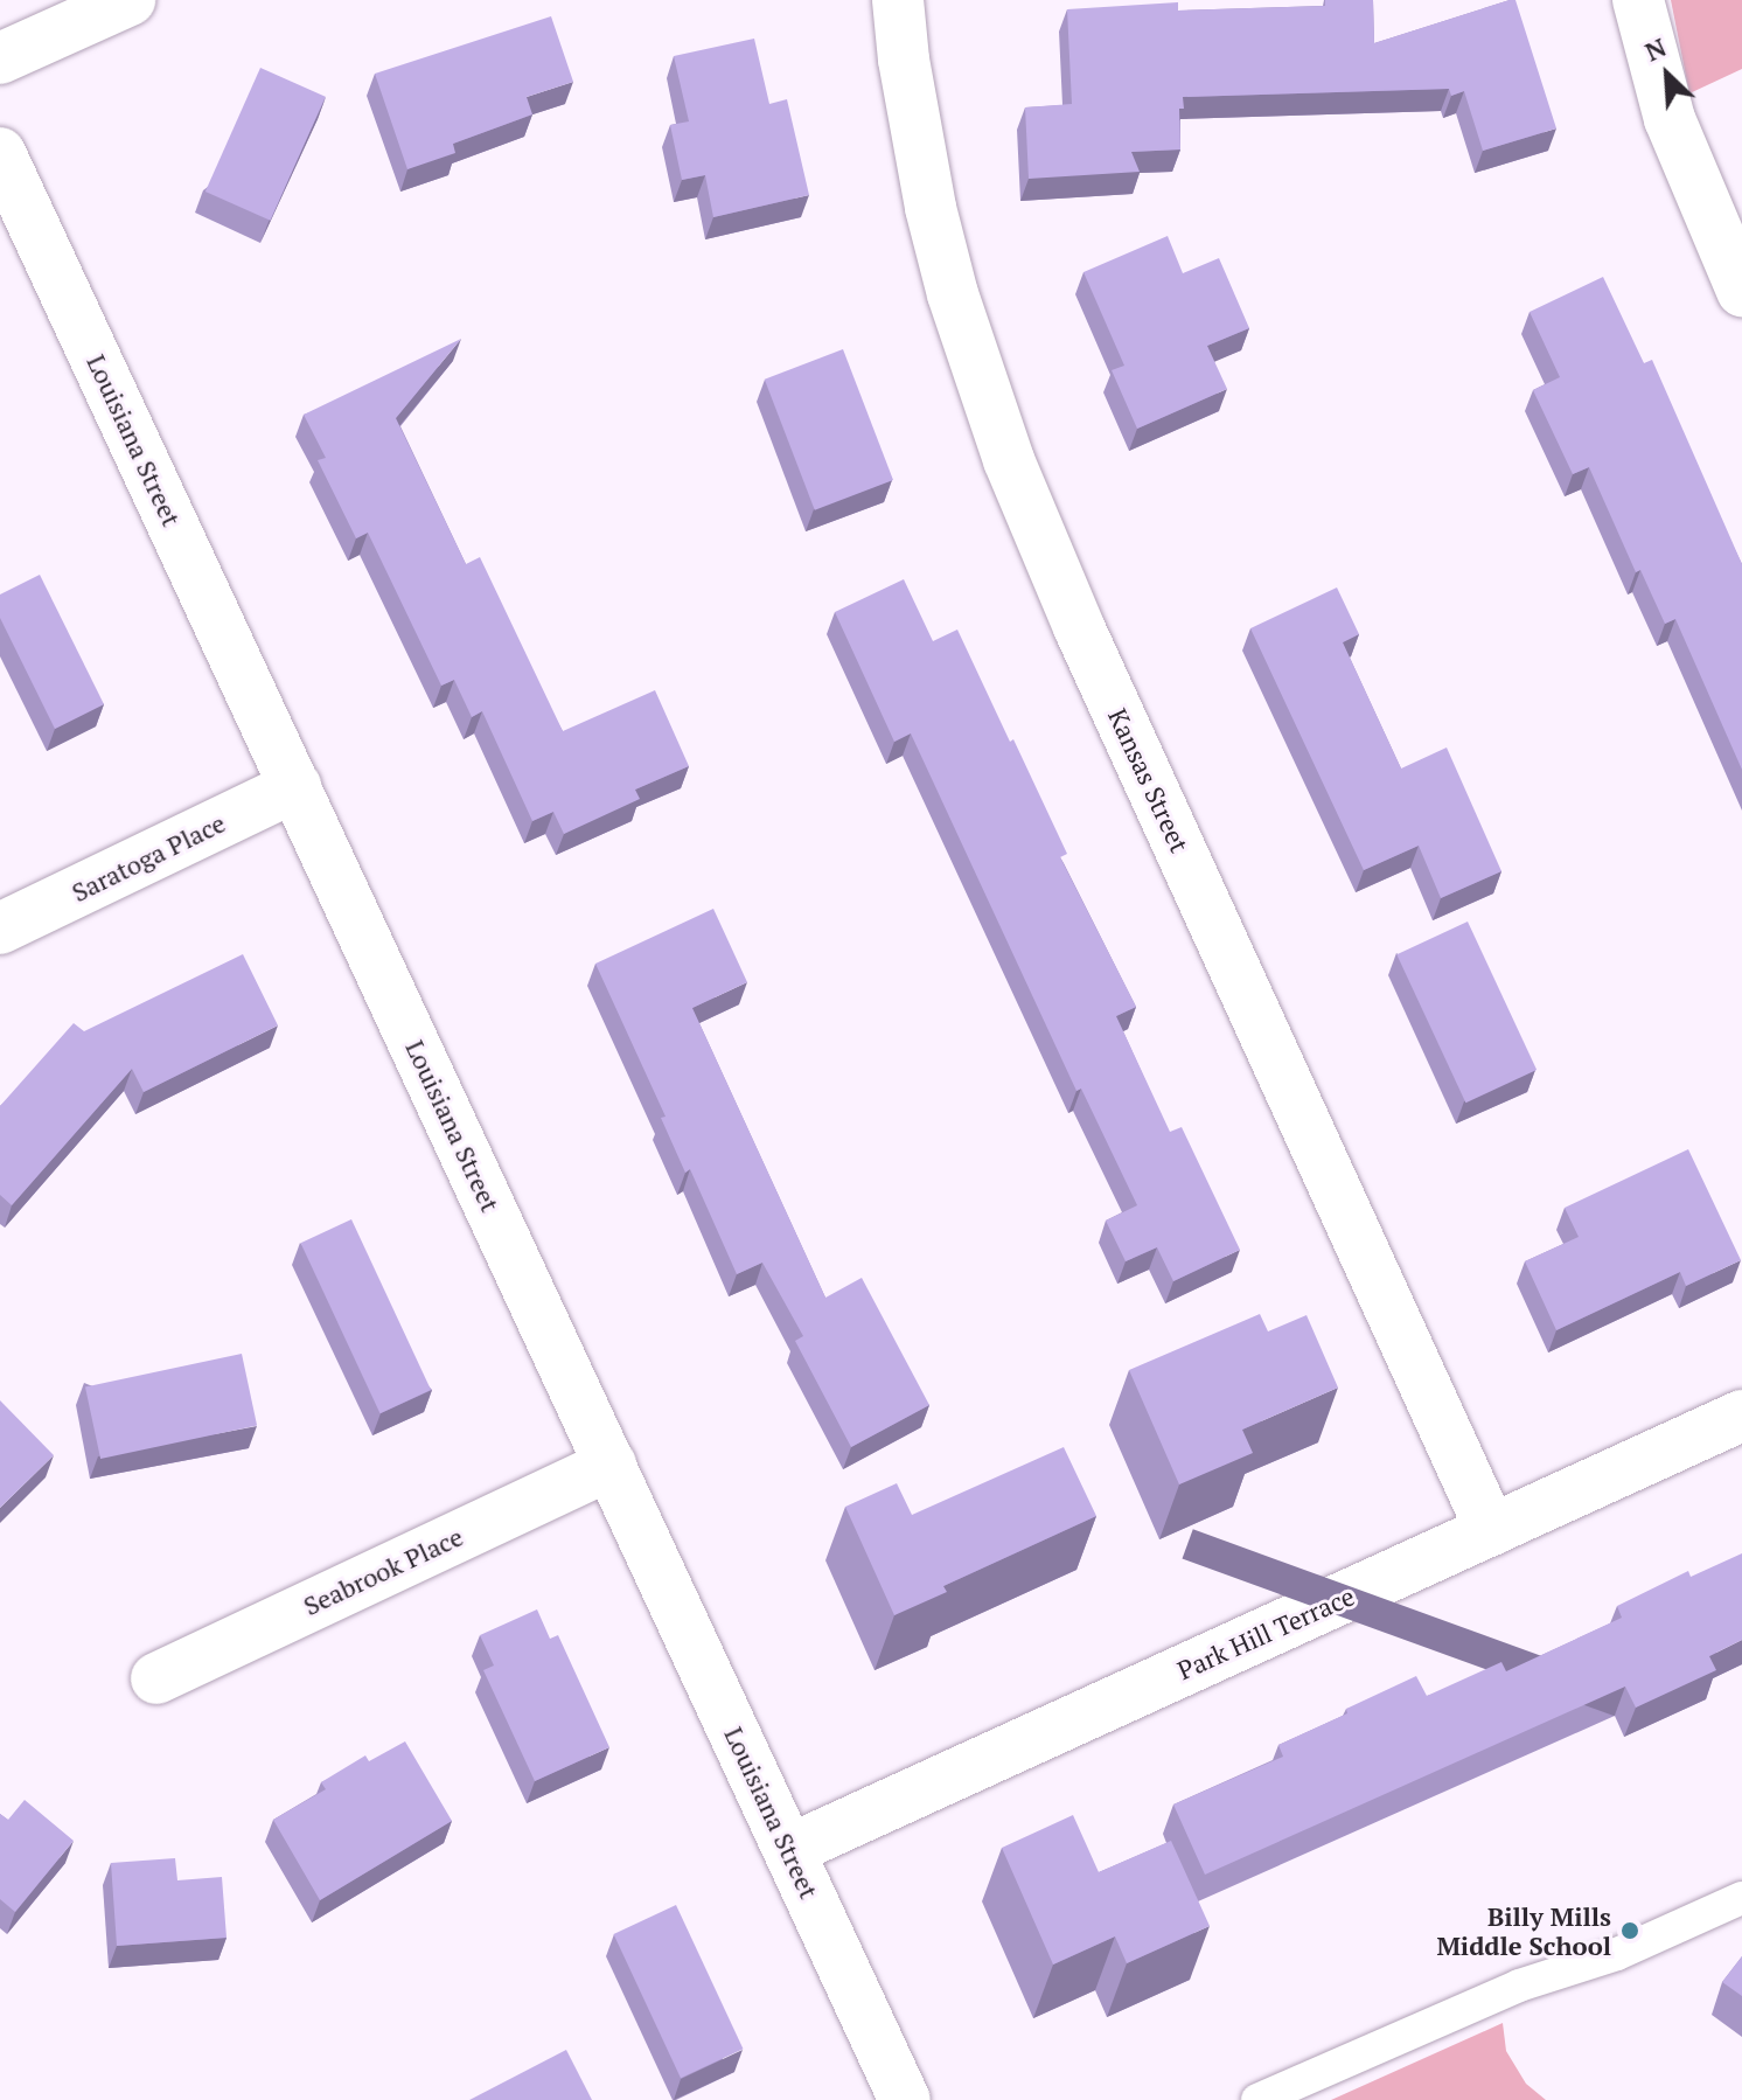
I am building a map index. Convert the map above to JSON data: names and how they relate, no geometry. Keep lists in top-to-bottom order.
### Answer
{
  "streets": {
    "street": [
      "Louisiana Street",
      "Kansas Street",
      "Saratoga Place",
      "Seabrook Place",
      "Park Hill Terrace"
    ]
  },
  "crossings": [
    ["Louisiana Street", "Saratoga Place"],
    ["Louisiana Street", "Seabrook Place"],
    ["Louisiana Street", "Park Hill Terrace"],
    ["Kansas Street", "Park Hill Terrace"]
  ],
  "places": ["Billy Mills Middle School"],
  "north": "top left"
}
